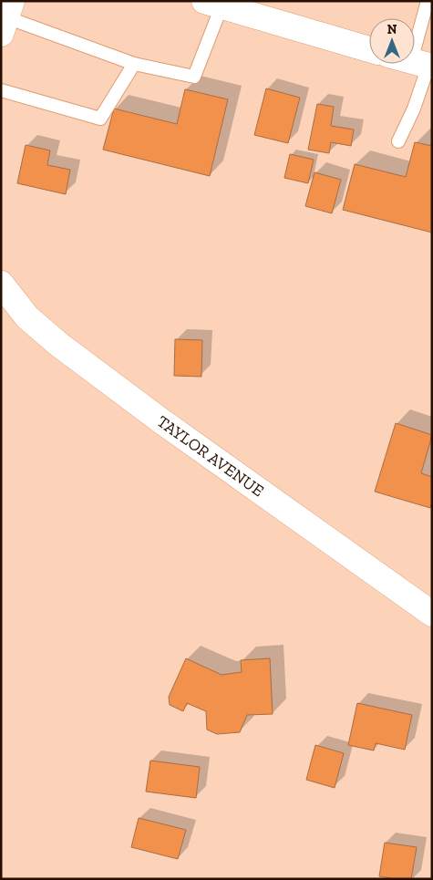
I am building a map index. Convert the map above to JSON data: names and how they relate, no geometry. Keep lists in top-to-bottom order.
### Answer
{
  "streets": {
    "street": ["TAYLOR AVENUE"]
  },
  "north": "top"
}
